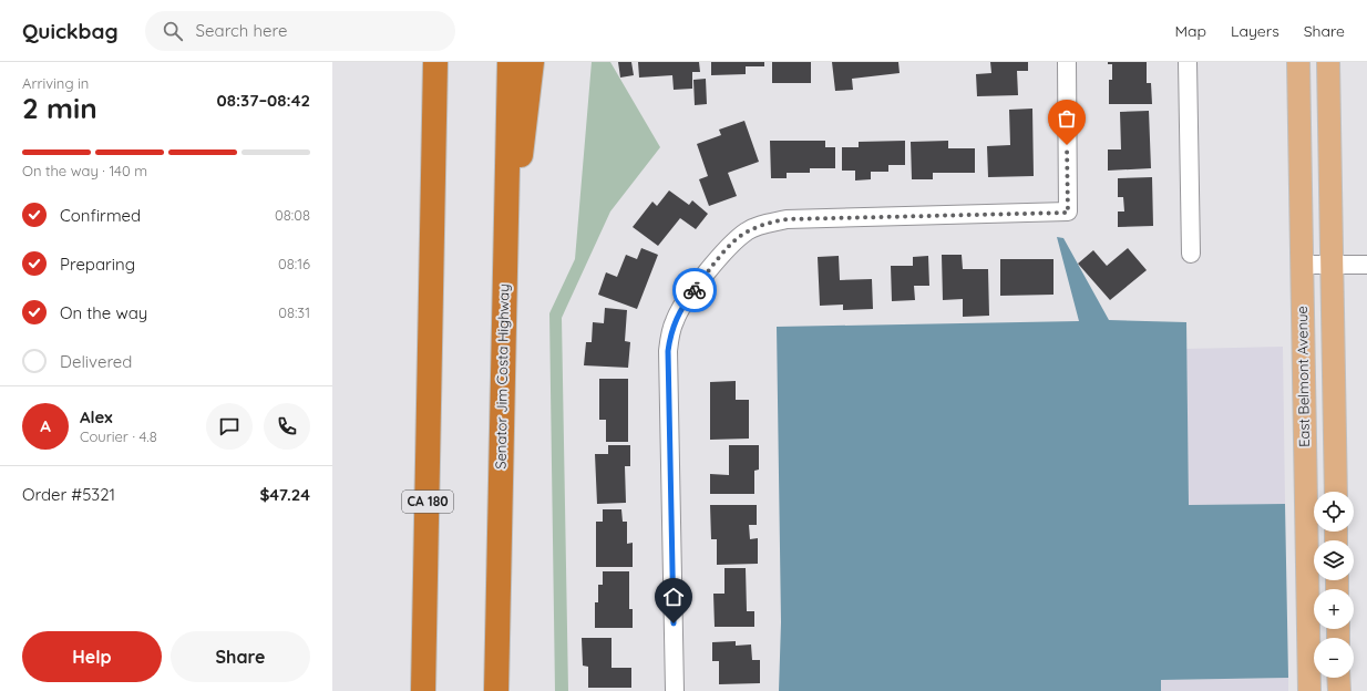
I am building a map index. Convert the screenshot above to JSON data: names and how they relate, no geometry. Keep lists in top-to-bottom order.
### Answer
{
  "streets": {
    "highway": ["Senator Jim Costa Highway", "CA 180"],
    "main road": ["East Belmont Avenue"]
  },
  "page": {
    "header": "Quickbag",
    "search": "Search here",
    "nav": ["Map", "Layers", "Share"],
    "heading": ["2 min", "Arriving in", "08:37–08:42"],
    "panel": [
      "Alex",
      "Courier · 4.8",
      "Order #5321",
      "$47.24"
    ],
    "bar": "On the way · 140 m",
    "list": [
      ["Confirmed", "08:08"],
      ["Preparing", "08:16"],
      ["On the way", "08:31"],
      "Delivered"
    ],
    "round": "A",
    "map_buttons": ["+", "−"],
    "buttons": ["Help", "Share"]
  }
}
